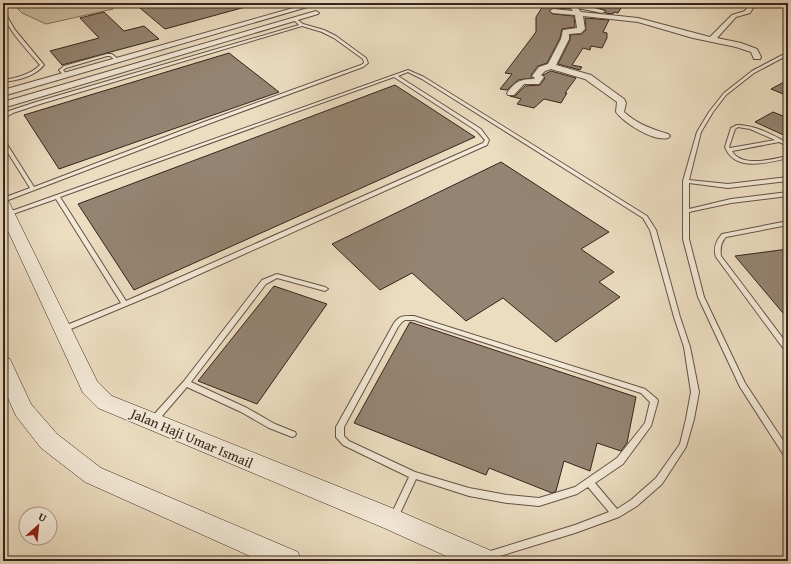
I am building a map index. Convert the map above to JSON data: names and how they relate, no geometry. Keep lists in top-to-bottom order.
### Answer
{
  "streets": {
    "main road": ["Jalan Haji Umar Ismail"]
  },
  "north": "top right"
}
